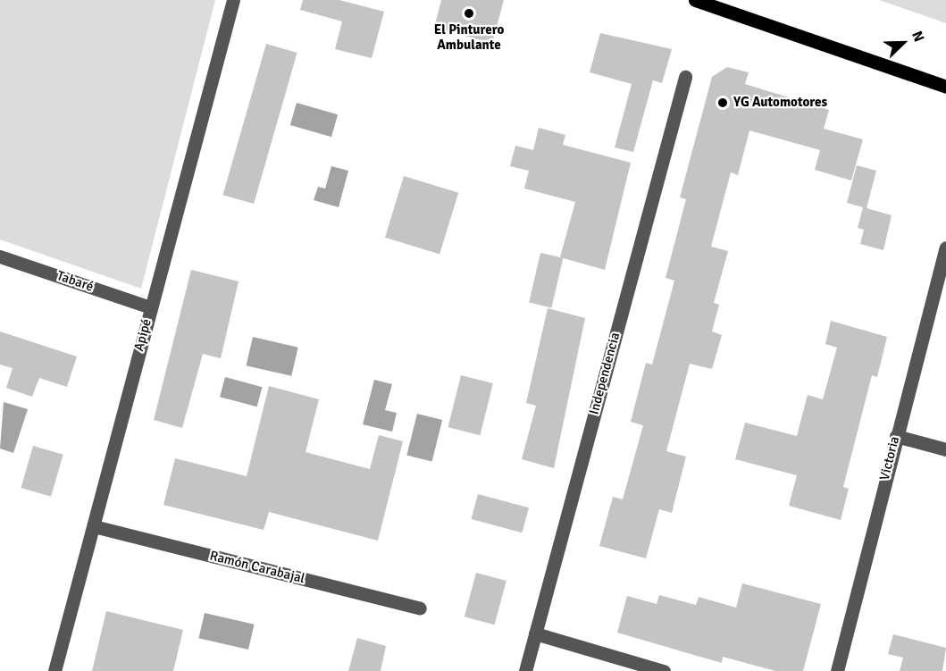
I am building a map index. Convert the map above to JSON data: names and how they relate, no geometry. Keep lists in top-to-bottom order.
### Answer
{
  "streets": {
    "street": [
      "Tabaré",
      "Apipé",
      "Independencia",
      "Victoria",
      "Ramón Carabajal"
    ]
  },
  "crossings": [
    ["Tabaré", "Apipé"],
    ["Apipé", "Ramón Carabajal"]
  ],
  "places": ["El Pinturero Ambulante", "YG Automotores"],
  "north": "top right"
}
